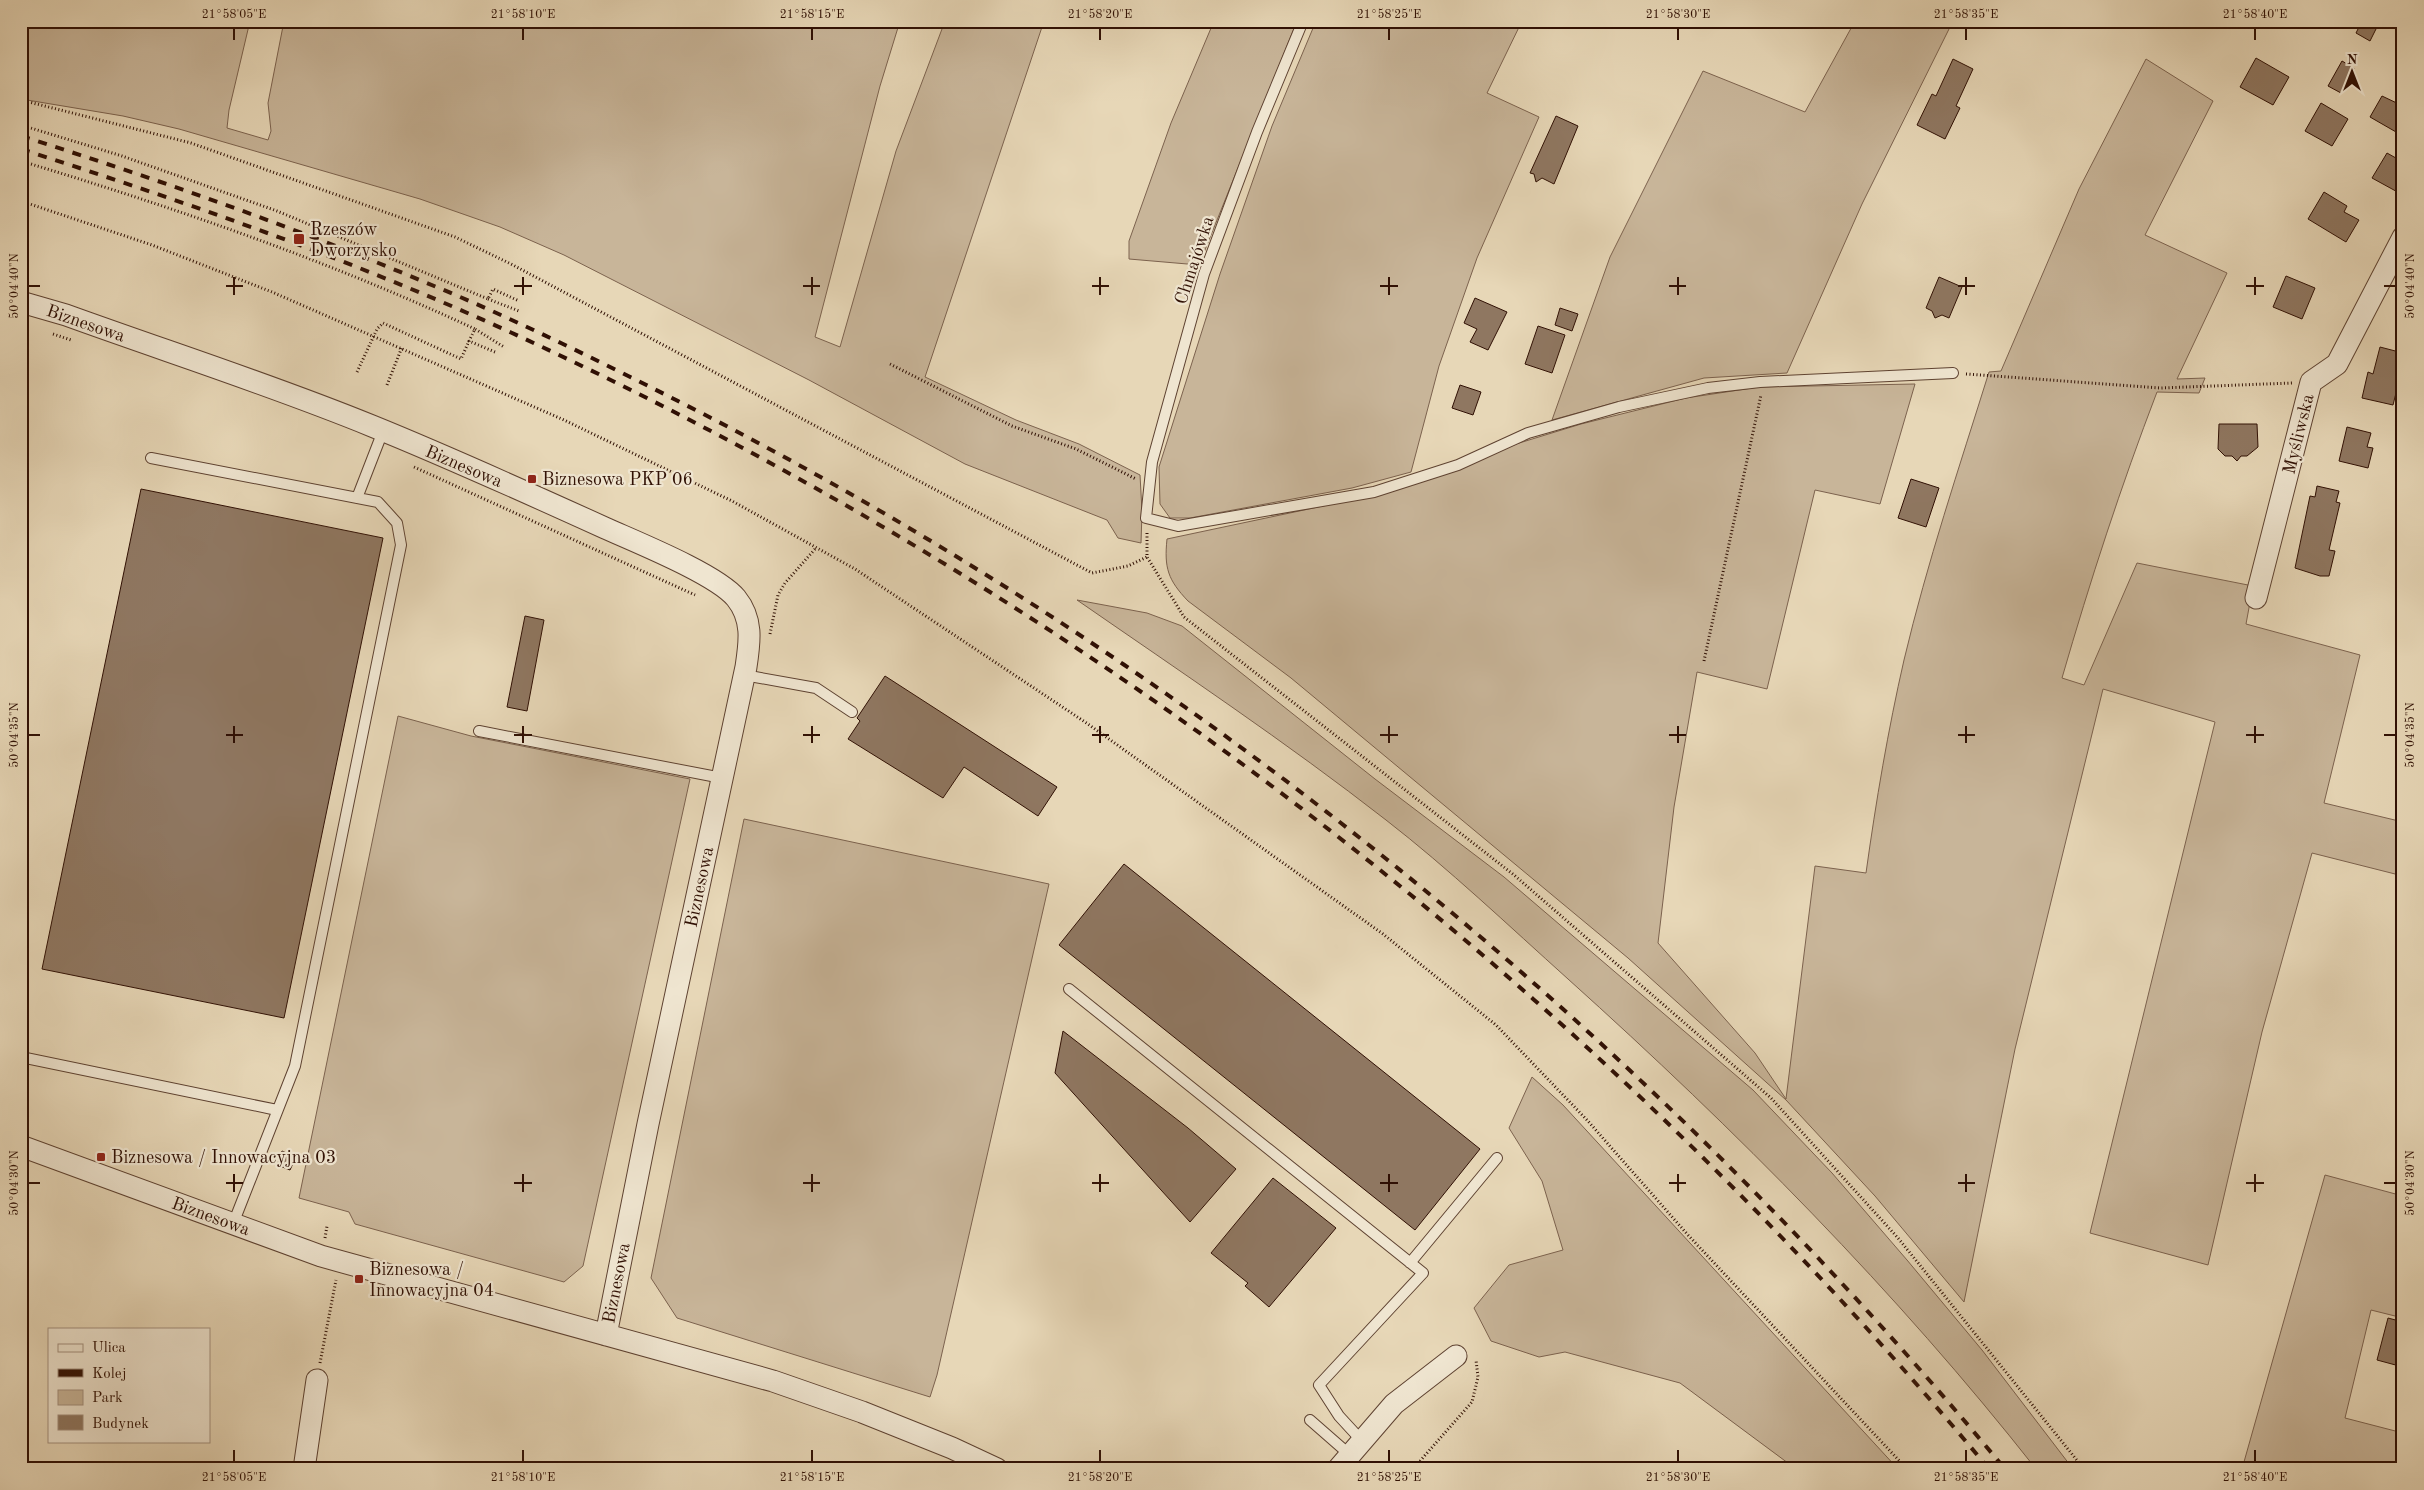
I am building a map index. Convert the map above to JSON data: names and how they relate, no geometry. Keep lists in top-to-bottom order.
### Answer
{
  "streets": {
    "street": ["Biznesowa", "Myśliwska"],
    "lane": ["Chmajówka"]
  },
  "places": {
    "transit": [
      "Rzeszów Dworzysko",
      "Biznesowa PKP 06",
      "Biznesowa / Innowacyjna 03",
      "Biznesowa / Innowacyjna 04"
    ]
  },
  "legend": [
    "Ulica",
    "Kolej",
    "Park",
    "Budynek"
  ],
  "north": "top",
  "coordinates": [
    "21°58'05\"E",
    "21°58'10\"E",
    "21°58'15\"E",
    "21°58'20\"E",
    "21°58'25\"E",
    "21°58'30\"E",
    "21°58'35\"E",
    "21°58'40\"E",
    "50°04'40\"N",
    "50°04'35\"N",
    "50°04'30\"N"
  ]
}
